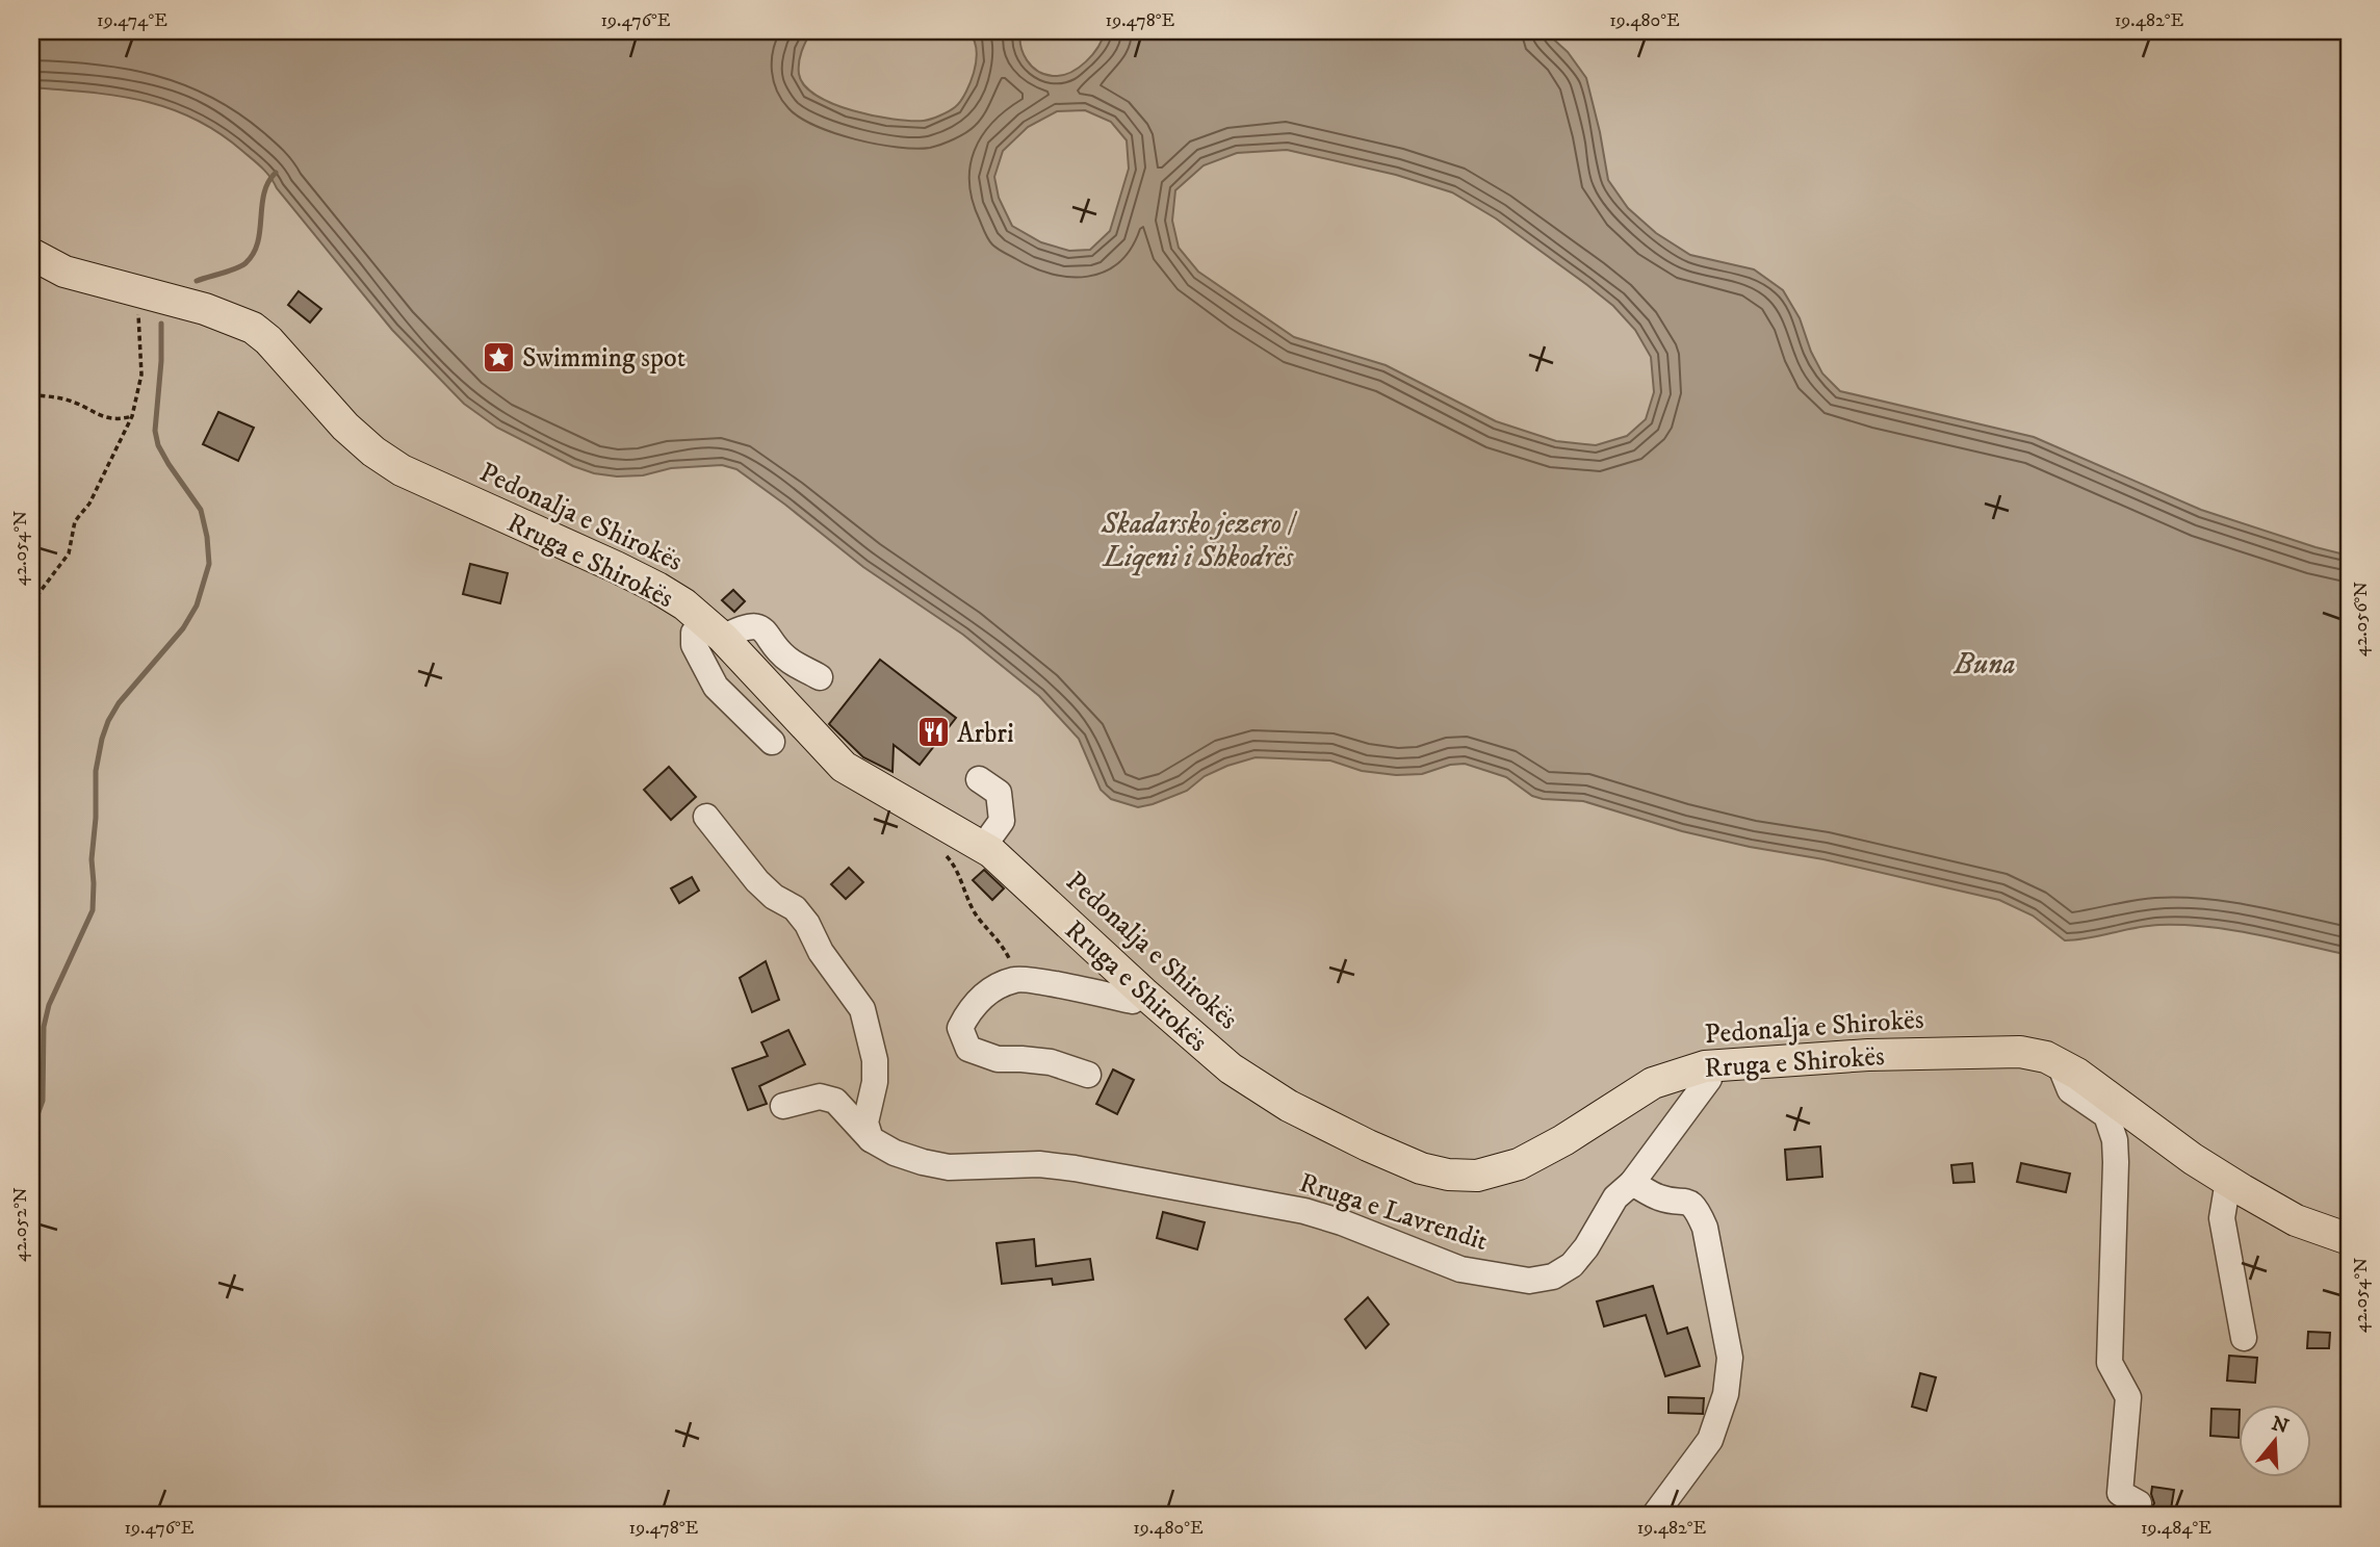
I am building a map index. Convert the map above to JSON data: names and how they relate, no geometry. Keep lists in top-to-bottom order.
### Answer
{
  "streets": {
    "main road": ["Rruga e Shirokës"],
    "street": ["Rruga e Lavrendit"]
  },
  "crossings": [
    ["Rruga e Shirokës", "Rruga e Lavrendit"]
  ],
  "water": ["Skadarsko jezero / Liqeni i Shkodrës", "Buna"],
  "places": {
    "place": ["Swimming spot"],
    "restaurant": ["Arbri"]
  },
  "north": "top",
  "coordinates": [
    "19.474°E",
    "19.476°E",
    "19.478°E",
    "19.480°E",
    "19.482°E",
    "42.054°N",
    "42.056°N",
    "42.052°N",
    "19.484°E"
  ]
}
